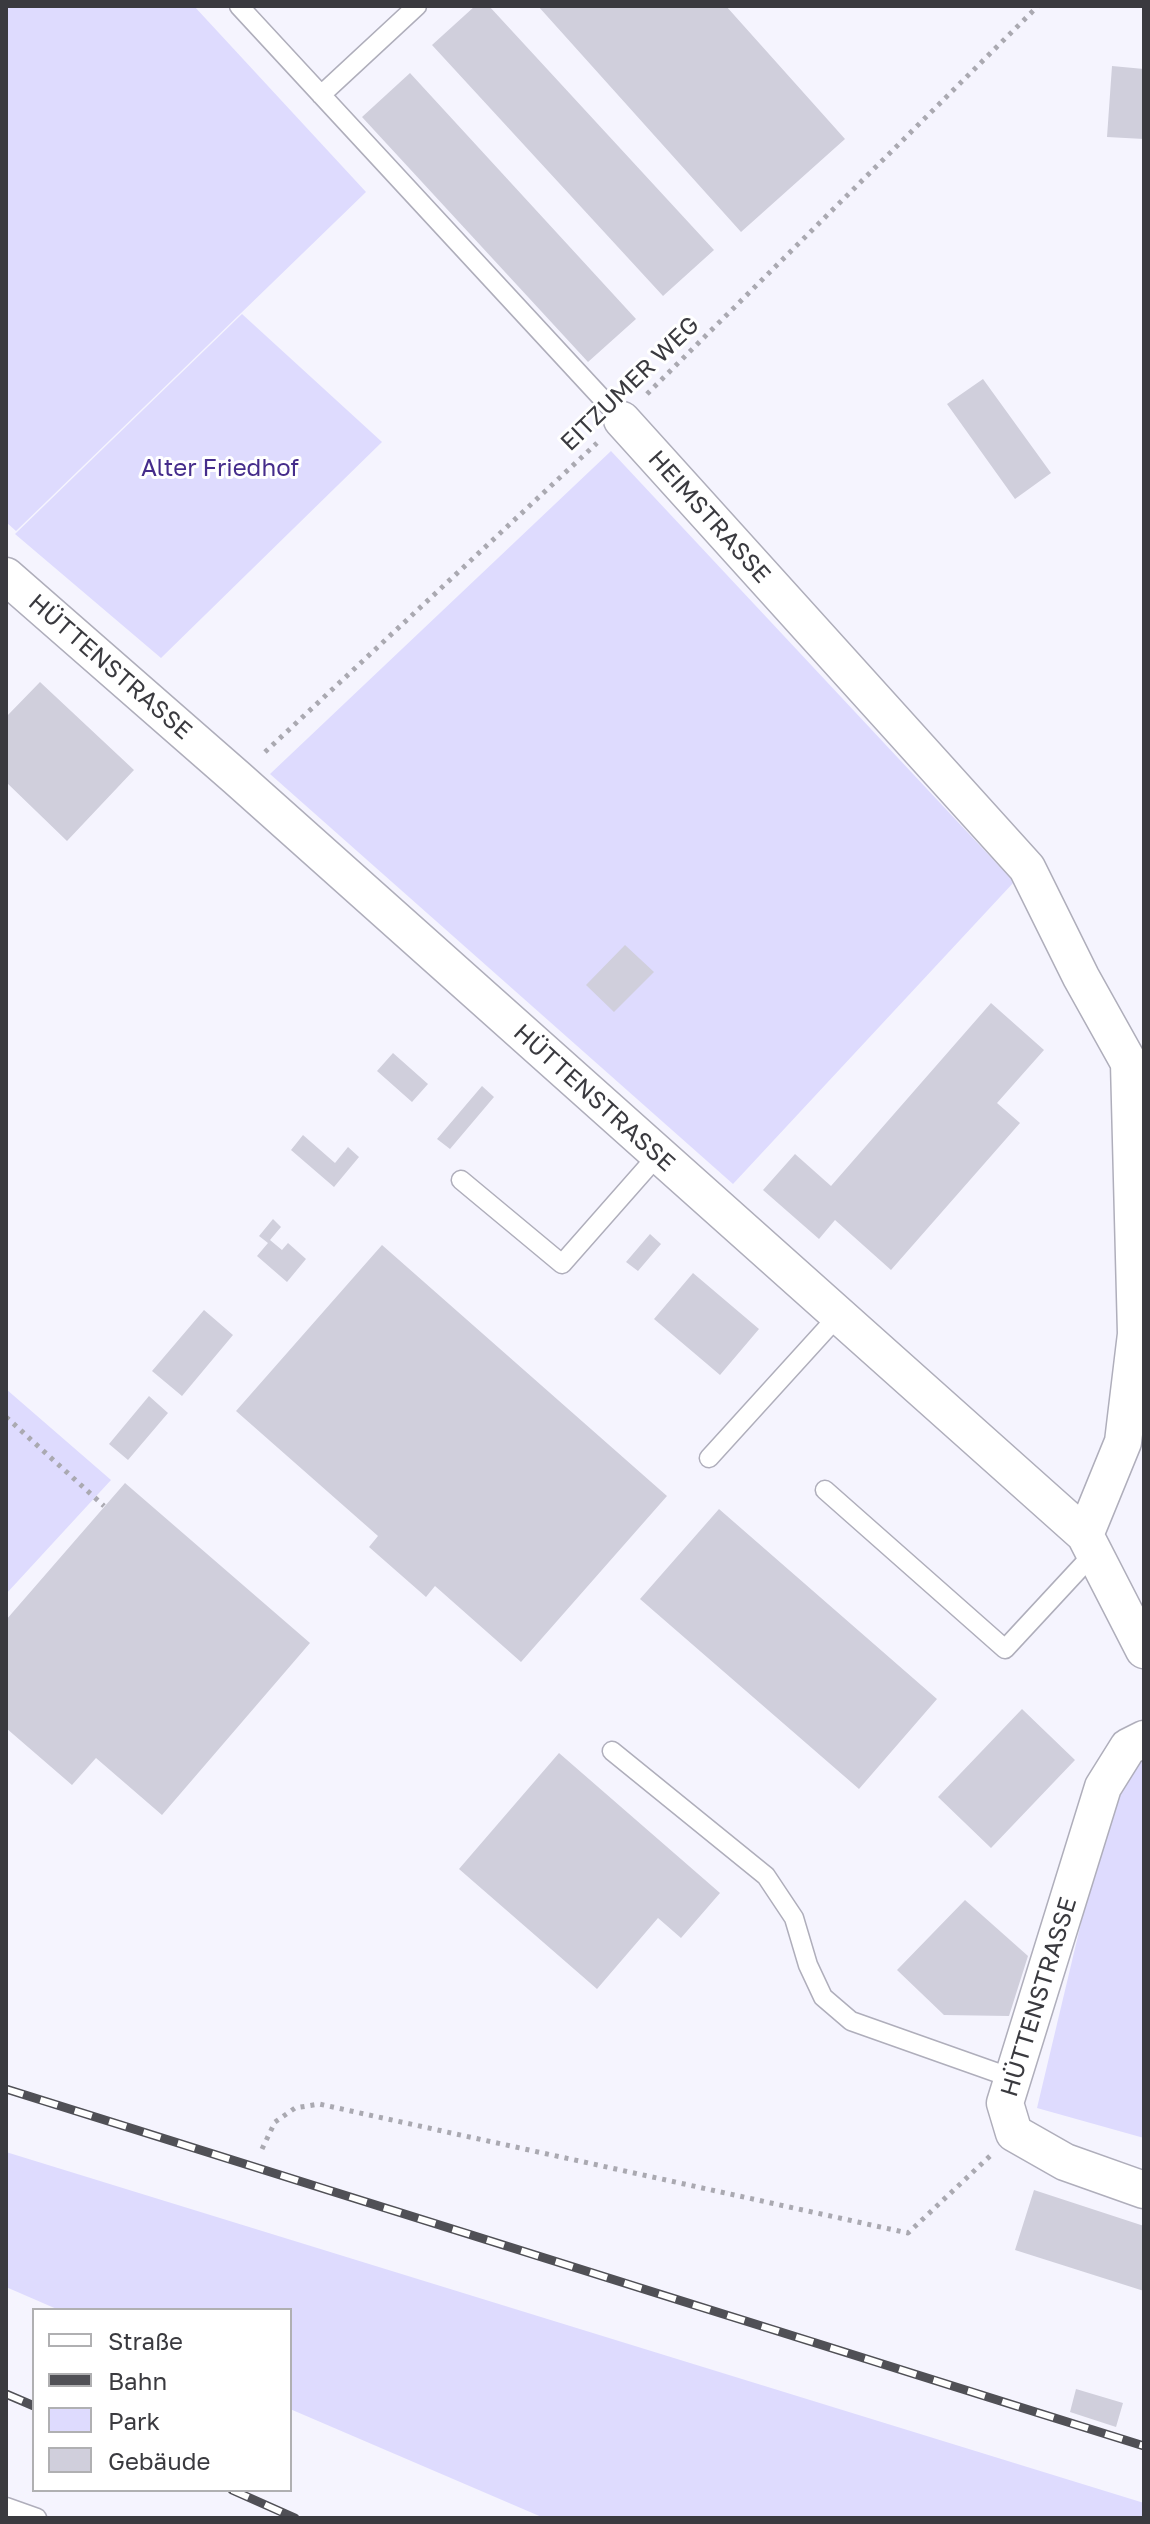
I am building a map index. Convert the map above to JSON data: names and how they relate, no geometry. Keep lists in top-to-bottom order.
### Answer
{
  "streets": {
    "street": ["HEIMSTRASSE", "HÜTTENSTRASSE"],
    "path": ["EITZUMER WEG"]
  },
  "crossings": [
    ["EITZUMER WEG", "HEIMSTRASSE"],
    ["EITZUMER WEG", "HÜTTENSTRASSE"]
  ],
  "parks": ["Alter Friedhof"],
  "legend": [
    "Straße",
    "Bahn",
    "Park",
    "Gebäude"
  ]
}
